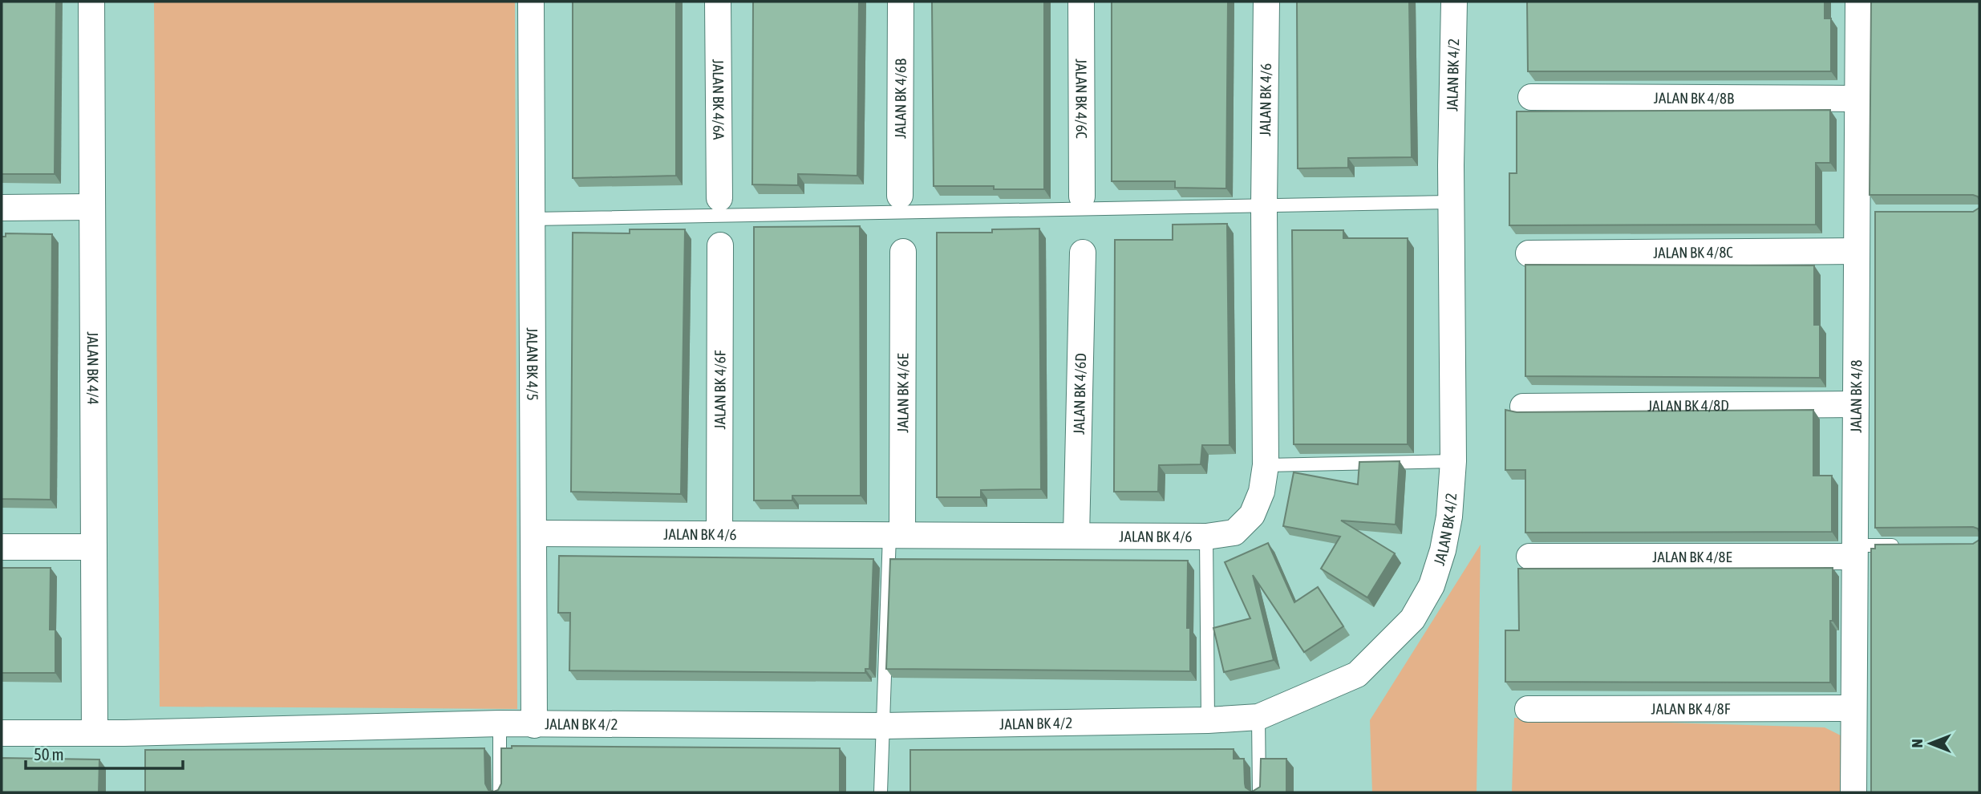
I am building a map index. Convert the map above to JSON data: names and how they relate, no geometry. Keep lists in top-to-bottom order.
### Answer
{
  "streets": {
    "street": [
      "JALAN BK 4/2",
      "JALAN BK 4/8B",
      "JALAN BK 4/6B",
      "JALAN BK 4/6C",
      "JALAN BK 4/6",
      "JALAN BK 4/6A",
      "JALAN BK 4/8C",
      "JALAN BK 4/5",
      "JALAN BK 4/4",
      "JALAN BK 4/6F",
      "JALAN BK 4/6E",
      "JALAN BK 4/6D",
      "JALAN BK 4/8",
      "JALAN BK 4/8D",
      "JALAN BK 4/8E",
      "JALAN BK 4/8F"
    ]
  },
  "crossings": [
    ["JALAN BK 4/2", "JALAN BK 4/5"],
    ["JALAN BK 4/2", "JALAN BK 4/4"],
    ["JALAN BK 4/8B", "JALAN BK 4/8"],
    ["JALAN BK 4/6", "JALAN BK 4/5"],
    ["JALAN BK 4/6", "JALAN BK 4/6F"],
    ["JALAN BK 4/6", "JALAN BK 4/6E"],
    ["JALAN BK 4/6", "JALAN BK 4/6D"],
    ["JALAN BK 4/8C", "JALAN BK 4/8"],
    ["JALAN BK 4/8", "JALAN BK 4/8D"],
    ["JALAN BK 4/8", "JALAN BK 4/8E"],
    ["JALAN BK 4/8", "JALAN BK 4/8F"]
  ],
  "scale_bar": "50 m",
  "north": "left"
}
